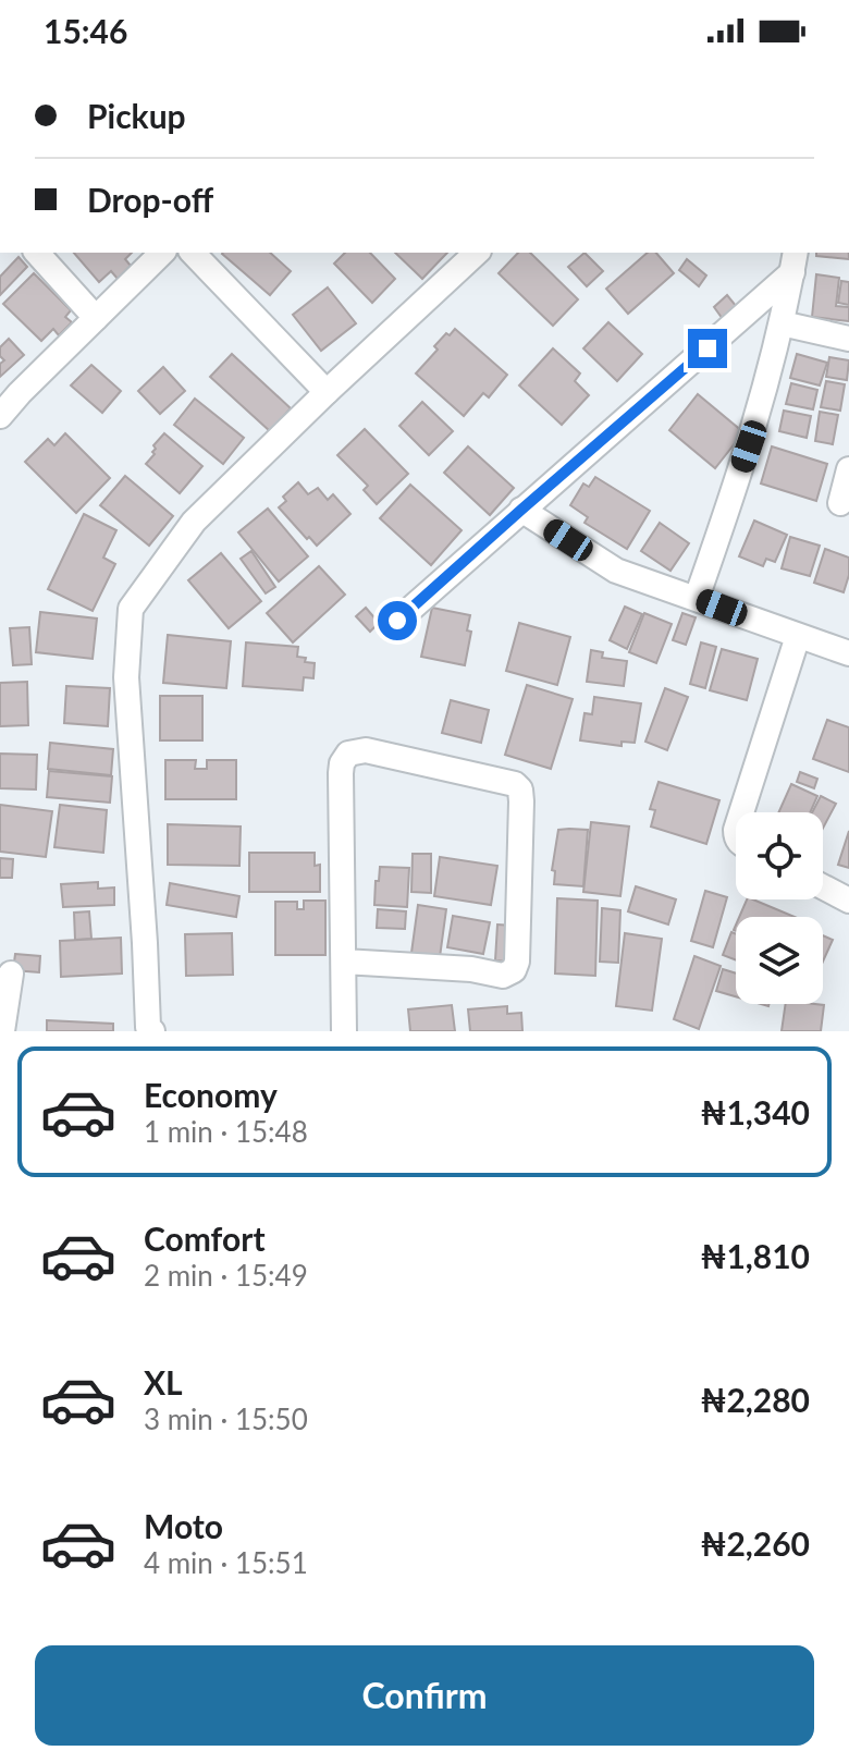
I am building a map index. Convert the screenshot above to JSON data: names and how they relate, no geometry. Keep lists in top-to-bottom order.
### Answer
{
  "page": {
    "status": "15:46",
    "banner": ["Pickup", "Drop-off"],
    "list": [
      {
        "name": "Economy",
        "note": "1 min · 15:48",
        "value": "₦1,340"
      },
      {
        "name": "Comfort",
        "note": "2 min · 15:49",
        "value": "₦1,810"
      },
      {
        "name": "XL",
        "note": "3 min · 15:50",
        "value": "₦2,280"
      },
      {
        "name": "Moto",
        "note": "4 min · 15:51",
        "value": "₦2,260"
      }
    ],
    "buttons": "Confirm"
  }
}
